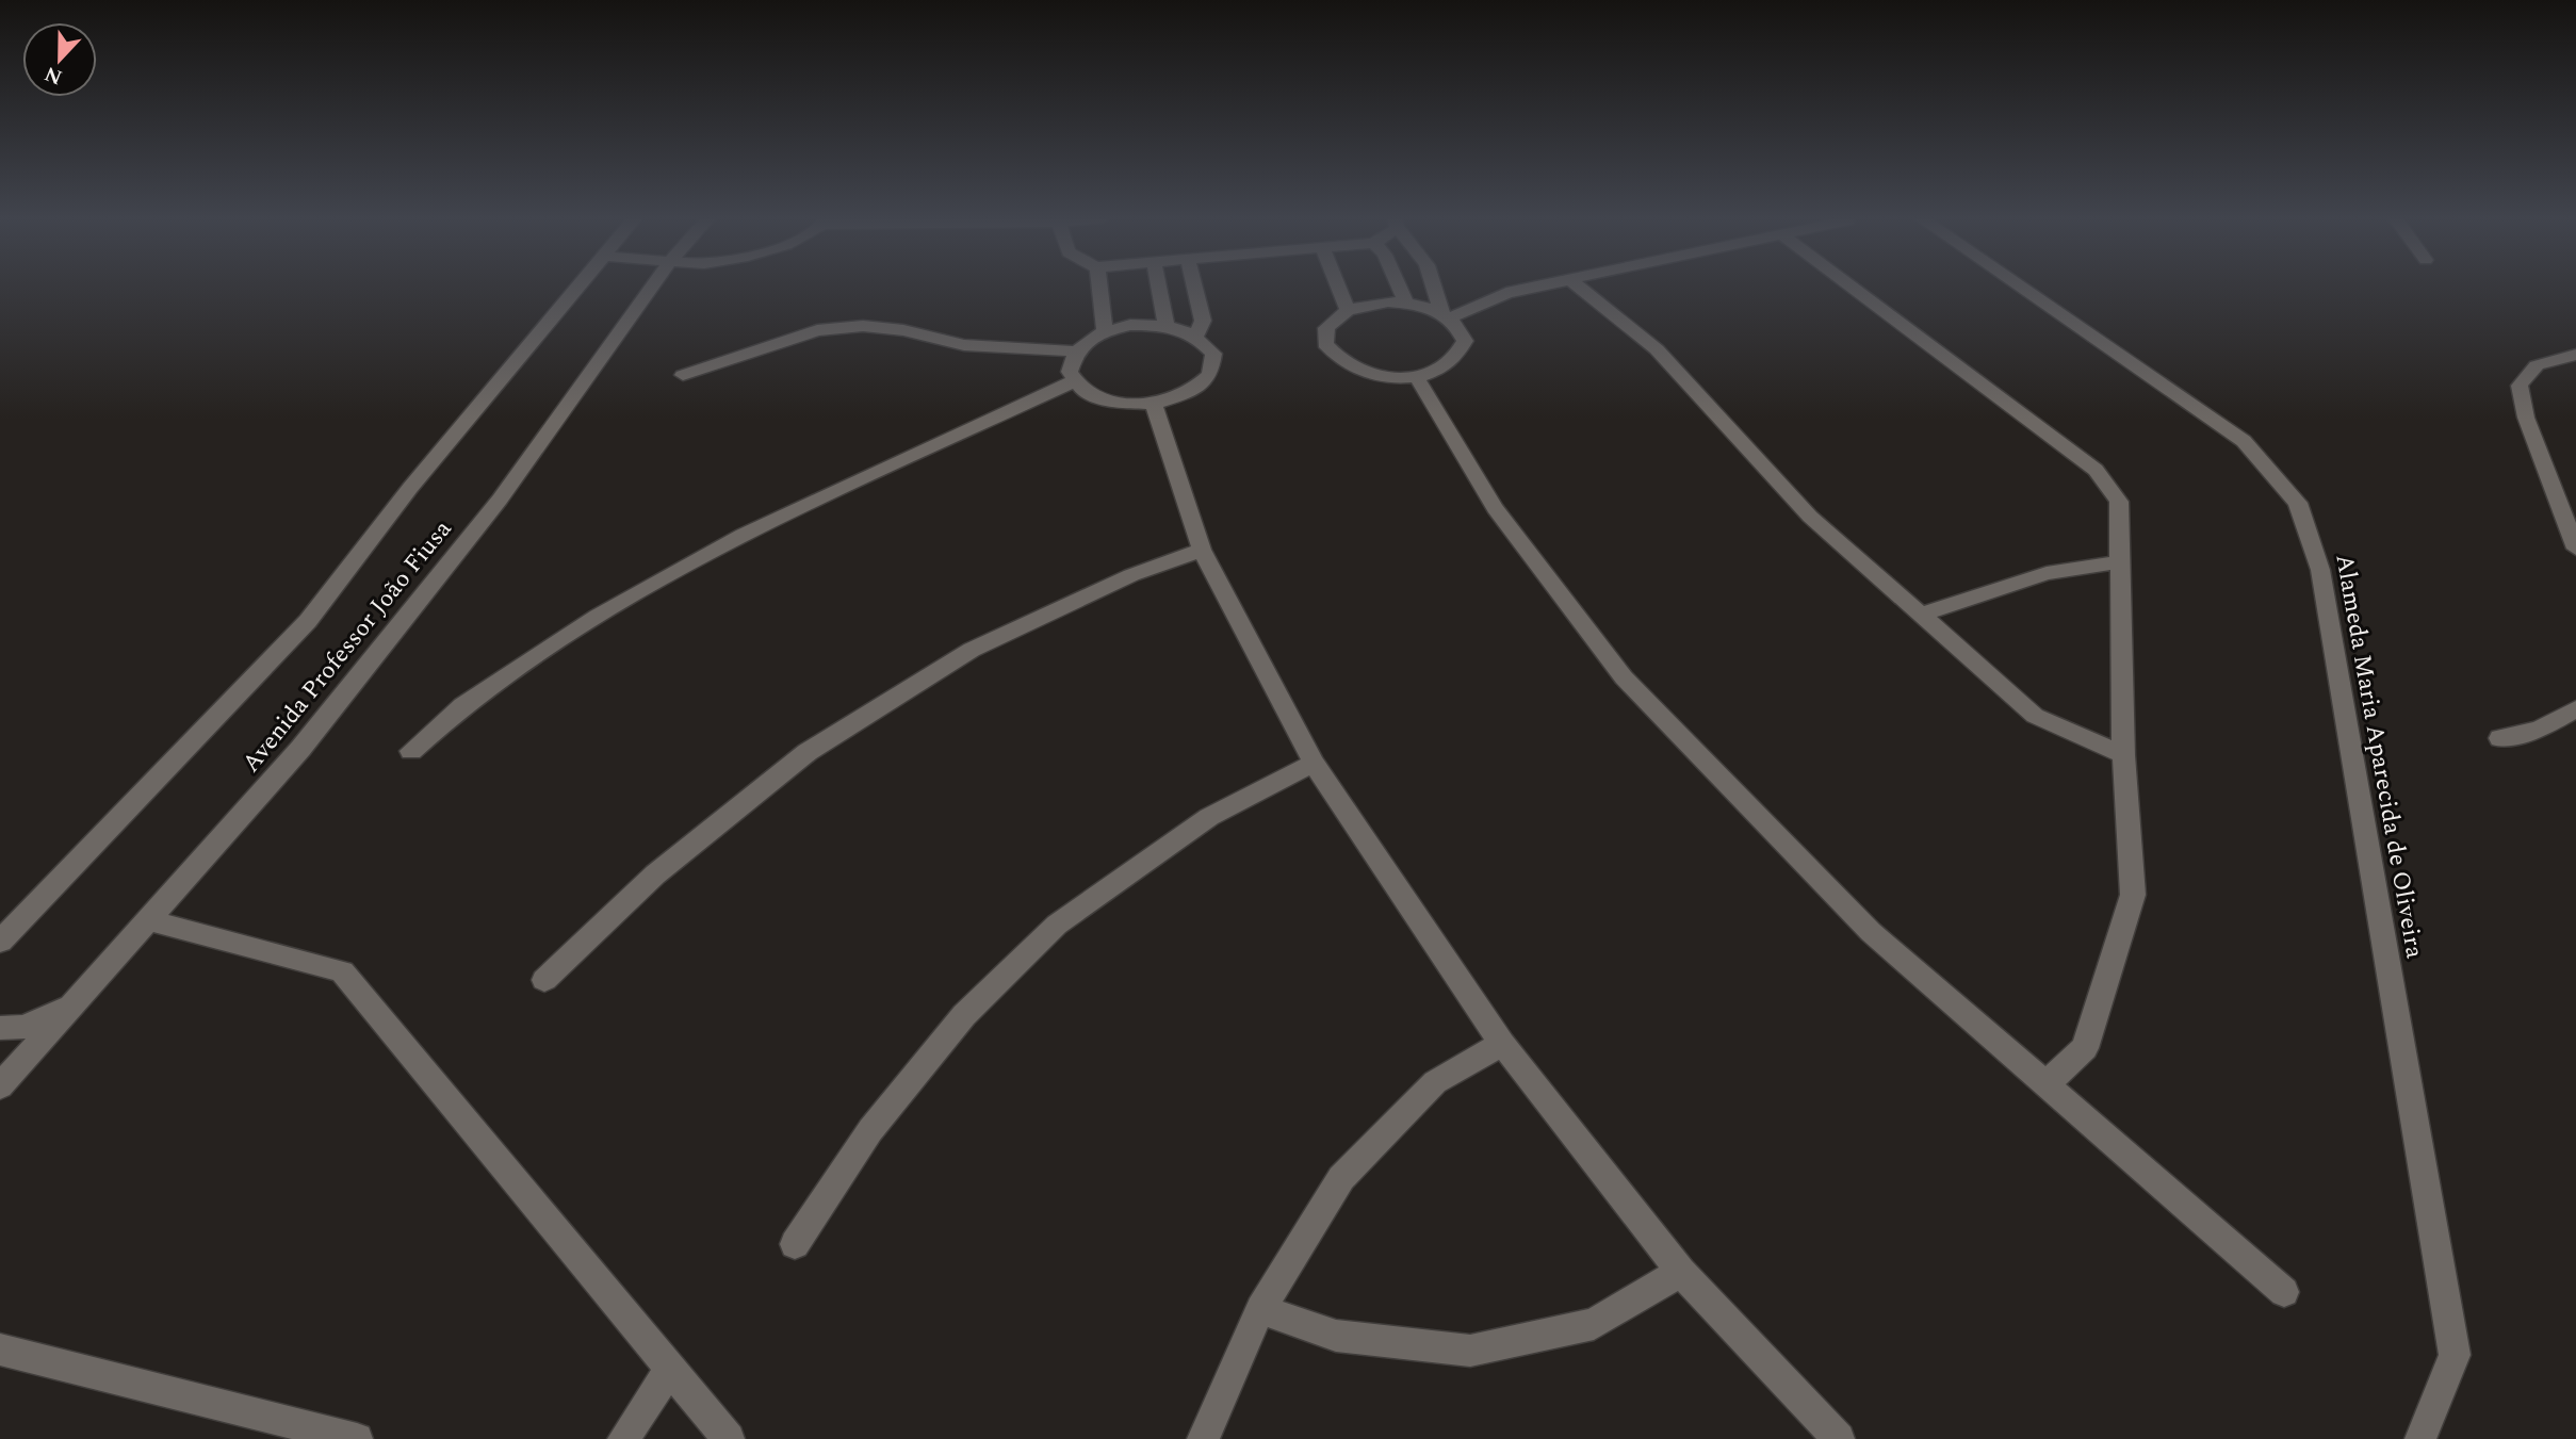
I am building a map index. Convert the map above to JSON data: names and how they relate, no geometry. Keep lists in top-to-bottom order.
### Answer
{
  "streets": {
    "street": ["Avenida Professor João Fiusa", "Alameda Maria Aparecida de Oliveira"]
  },
  "north": "bottom"
}
